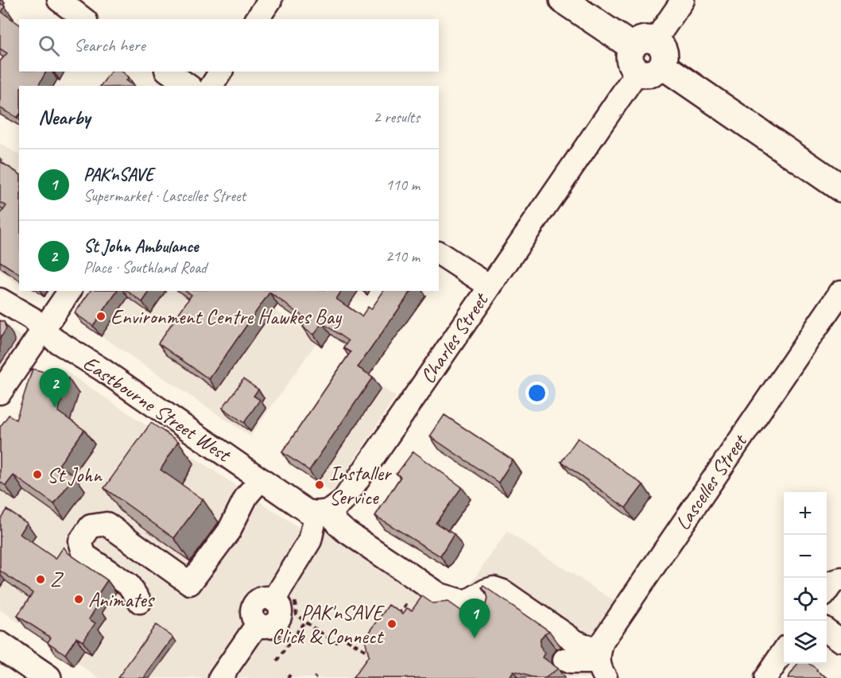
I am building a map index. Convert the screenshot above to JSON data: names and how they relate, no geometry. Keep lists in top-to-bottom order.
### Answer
{
  "streets": {
    "street": ["Charles Street", "Eastbourne Street West", "Lascelles Street"]
  },
  "crossings": [
    ["Charles Street", "Eastbourne Street West"]
  ],
  "places": [
    "Environment Centre Hawkes Bay",
    "St John",
    "Installer Service",
    "Z",
    "Animates",
    "PAK'nSAVE Click & Connect"
  ],
  "page": {
    "search": "Search here",
    "heading": ["Nearby", "2 results"],
    "list": [
      {
        "mark": "1",
        "name": "PAK'nSAVE",
        "note": "Supermarket · Lascelles Street",
        "value": "110 m"
      },
      {
        "mark": "2",
        "name": "St John Ambulance",
        "note": "Place · Southland Road",
        "value": "210 m"
      }
    ],
    "pins": ["2", "1"],
    "map_buttons": ["+", "−"]
  }
}
